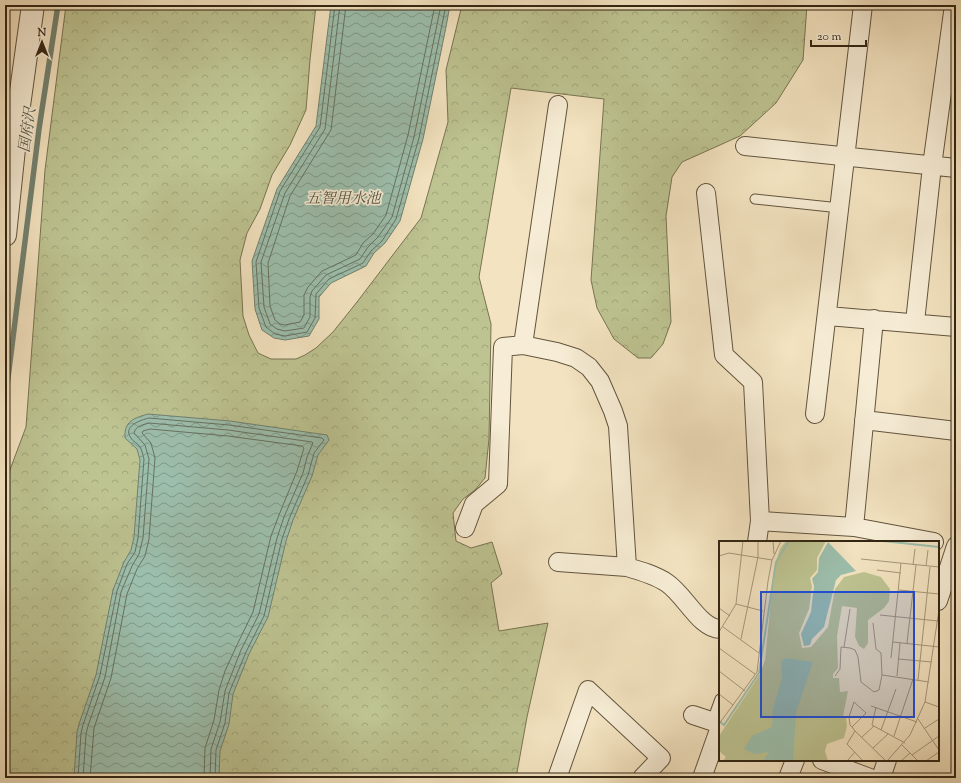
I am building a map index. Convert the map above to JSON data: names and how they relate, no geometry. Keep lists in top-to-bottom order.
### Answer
{
  "water": ["国府沢", "五智用水池"],
  "scale_bar": "20 m",
  "north": "top"
}
